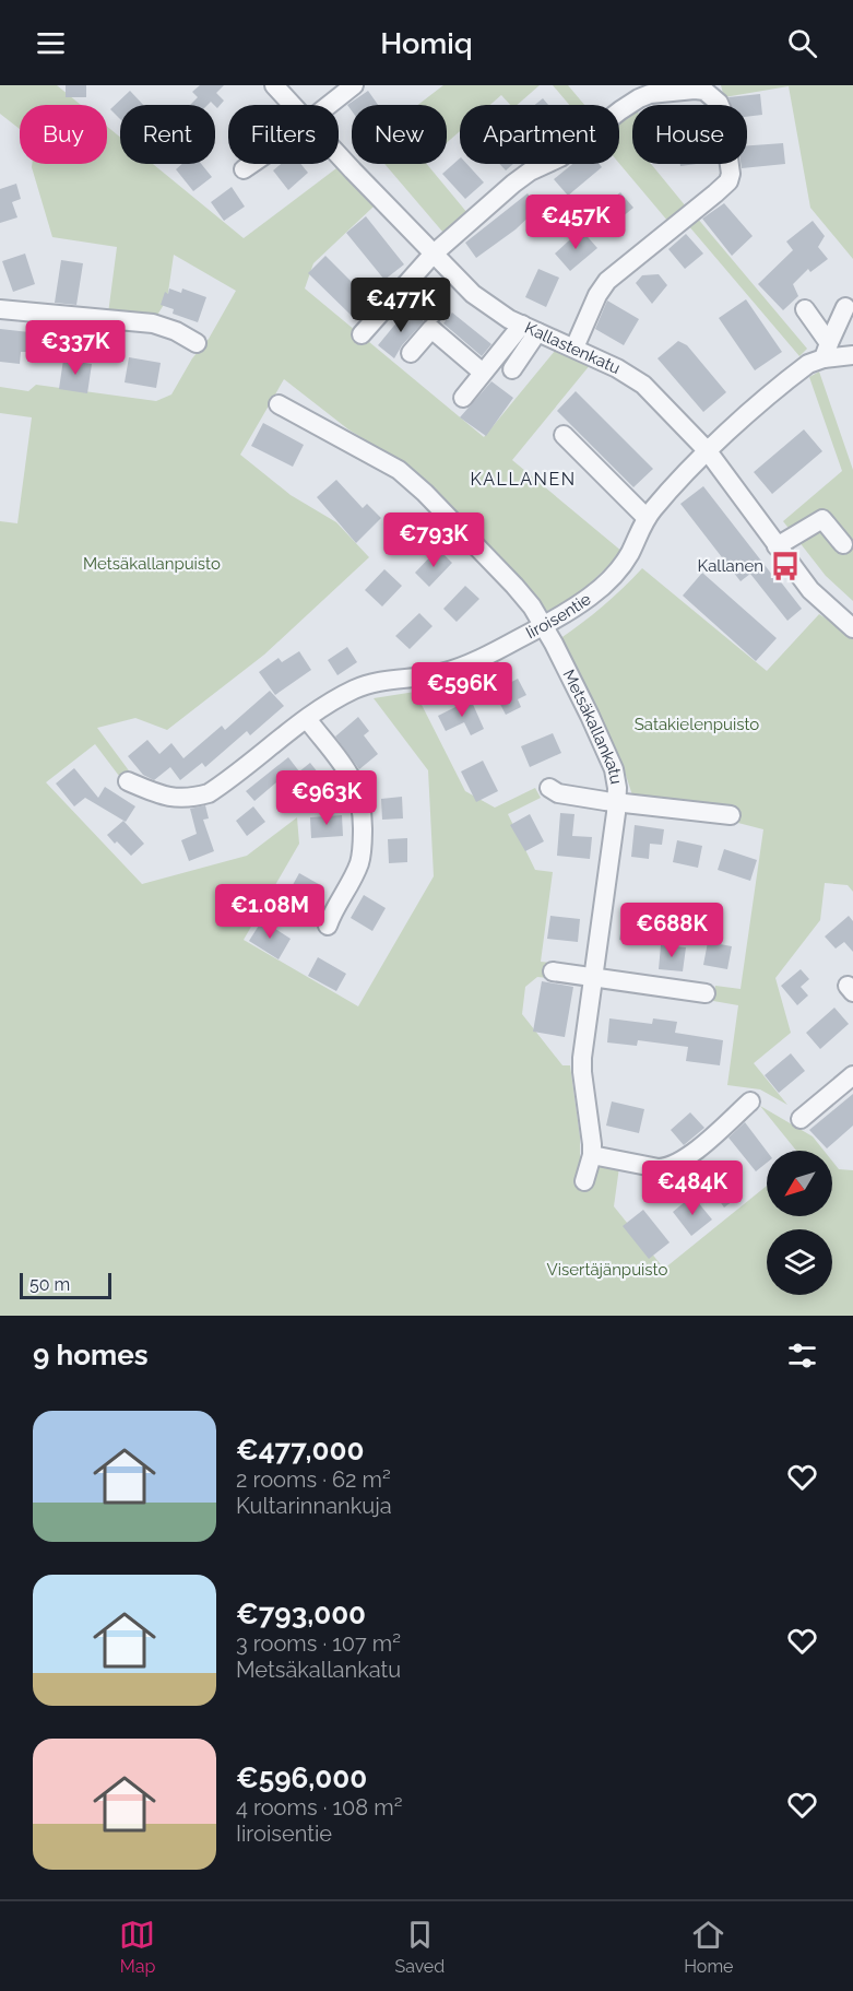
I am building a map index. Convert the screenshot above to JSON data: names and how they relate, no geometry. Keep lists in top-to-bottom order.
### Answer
{
  "streets": {
    "street": ["Kallastenkatu", "Iiroisentie", "Metsäkallankatu"]
  },
  "crossings": [
    ["Kallastenkatu", "Iiroisentie"],
    ["Iiroisentie", "Metsäkallankatu"]
  ],
  "districts": ["KALLANEN"],
  "parks": ["Metsäkallanpuisto", "Satakielenpuisto", "Visertäjänpuisto"],
  "places": {
    "bus stop": ["Kallanen"]
  },
  "scale_bar": "50 m",
  "north": "bottom left",
  "page": {
    "header": "Homiq",
    "chip": [
      "Buy",
      "Rent",
      "Filters",
      "New",
      "Apartment",
      "House"
    ],
    "price": [
      "€457K",
      "€477K",
      "€337K",
      "€793K",
      "€596K",
      "€963K",
      "€1.08M",
      "€688K",
      "€484K"
    ],
    "scale": "50 m",
    "heading": "9 homes",
    "list": [
      {
        "name": "€477,000",
        "note": "2 rooms · 62 m² · Kultarinnankuja"
      },
      {
        "name": "€793,000",
        "note": "3 rooms · 107 m² · Metsäkallankatu"
      },
      {
        "name": "€596,000",
        "note": "4 rooms · 108 m² · Iiroisentie"
      }
    ],
    "tabs": ["Map", "Saved", "Home"]
  }
}
